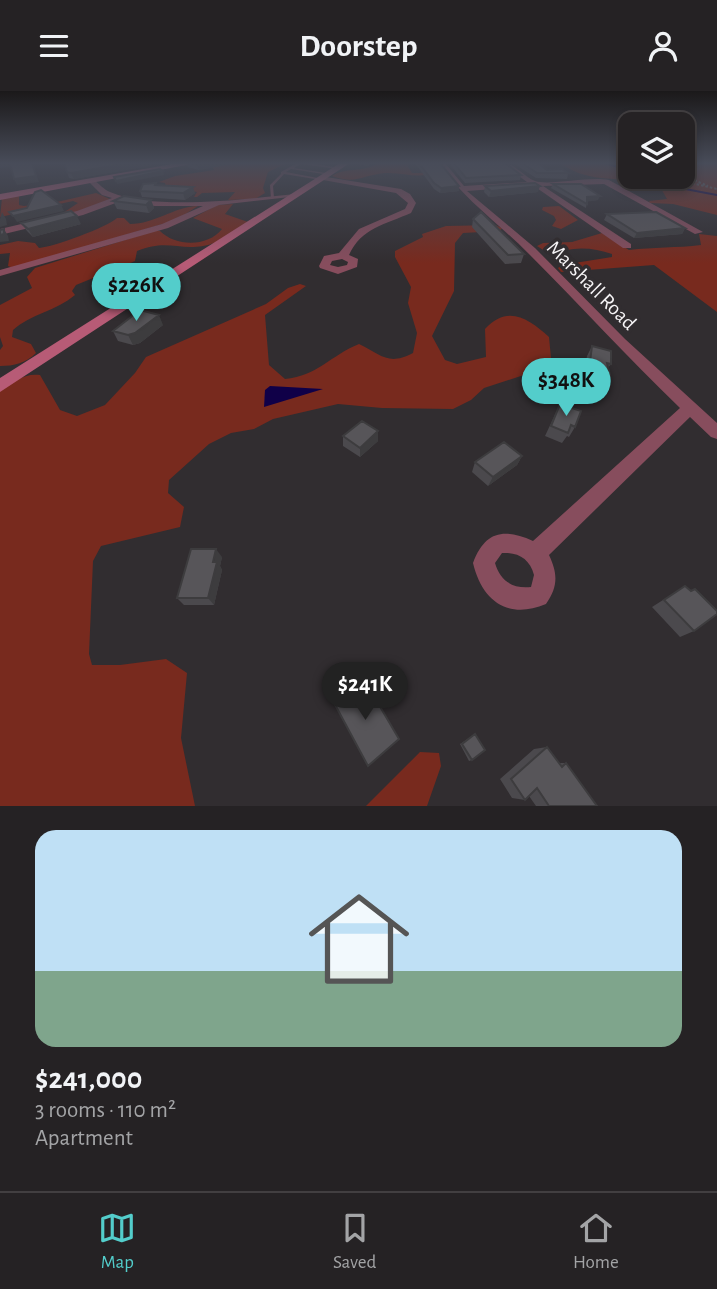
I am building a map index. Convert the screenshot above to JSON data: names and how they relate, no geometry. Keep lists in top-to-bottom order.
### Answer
{
  "streets": {
    "street": ["Marshall Road"]
  },
  "page": {
    "header": "Doorstep",
    "price": ["$226K", "$348K", "$241K"],
    "list": [
      {
        "name": "$241,000",
        "note": "3 rooms · 110 m² · Apartment"
      }
    ],
    "tabs": ["Map", "Saved", "Home"]
  }
}
